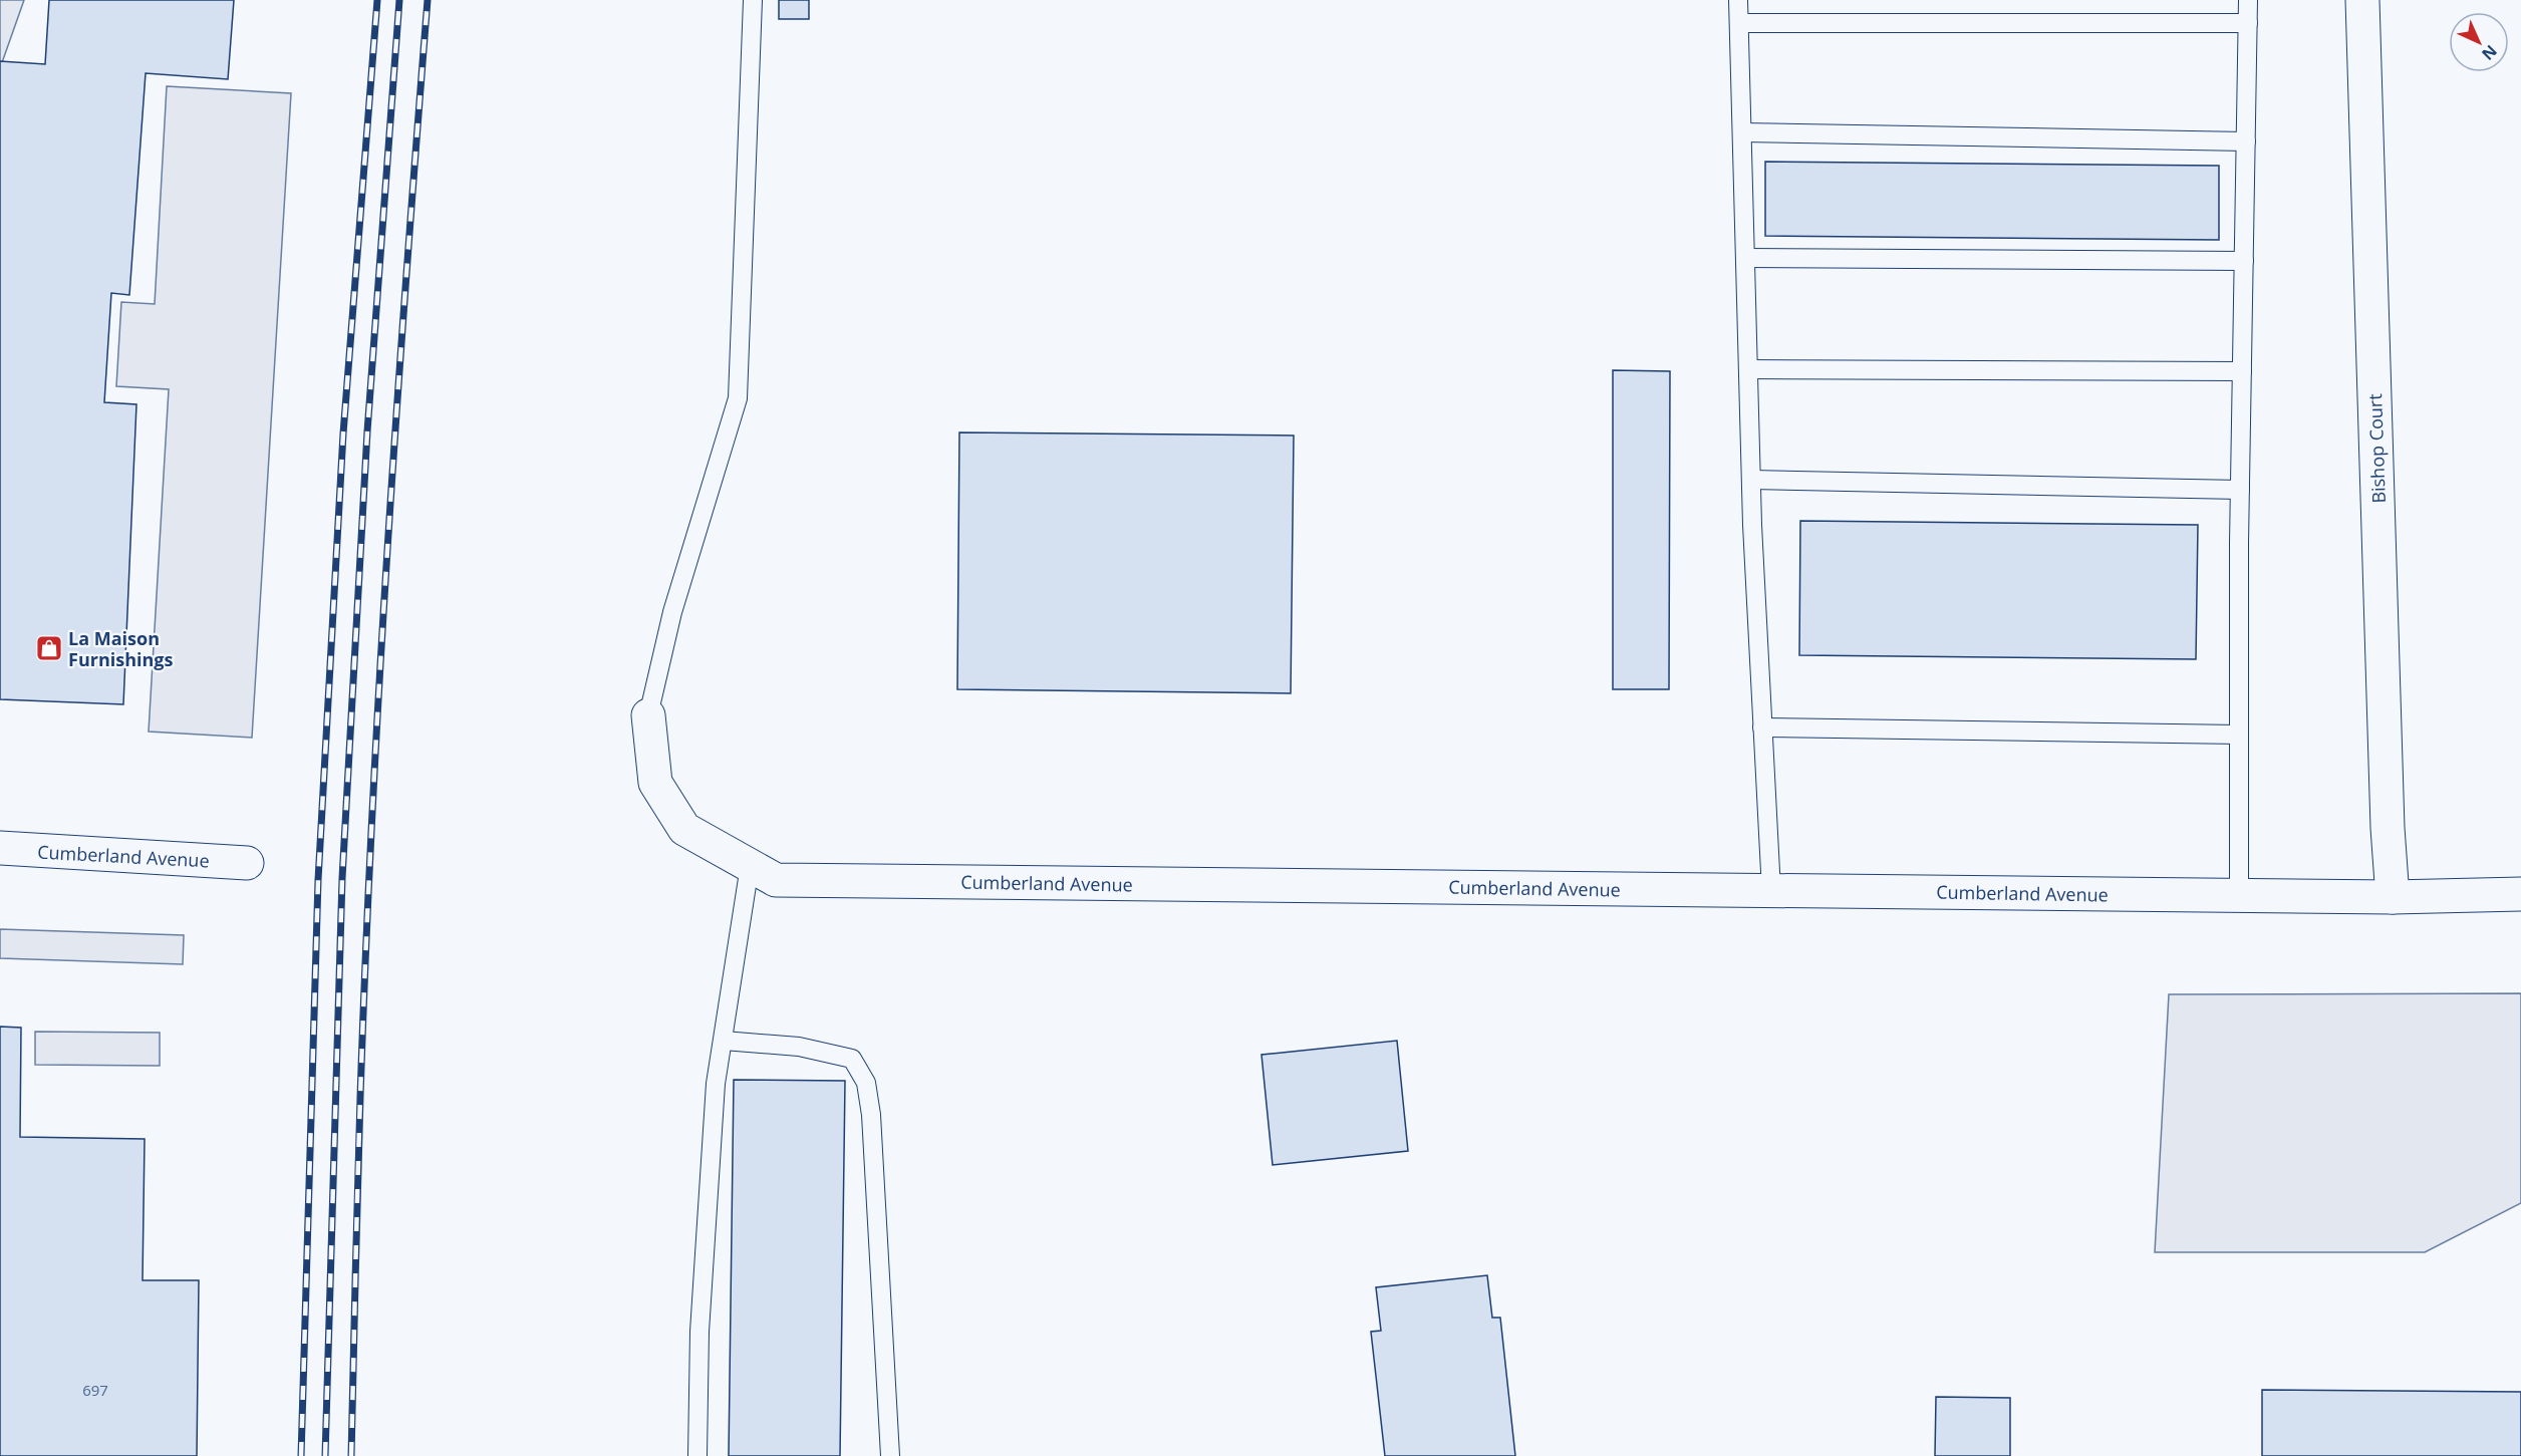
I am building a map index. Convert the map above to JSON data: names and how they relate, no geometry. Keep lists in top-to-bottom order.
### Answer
{
  "streets": {
    "street": ["Bishop Court", "Cumberland Avenue"]
  },
  "crossings": [
    ["Bishop Court", "Cumberland Avenue"]
  ],
  "places": {
    "shop": ["La Maison Furnishings"]
  },
  "house_numbers": ["697"],
  "north": "bottom right"
}
